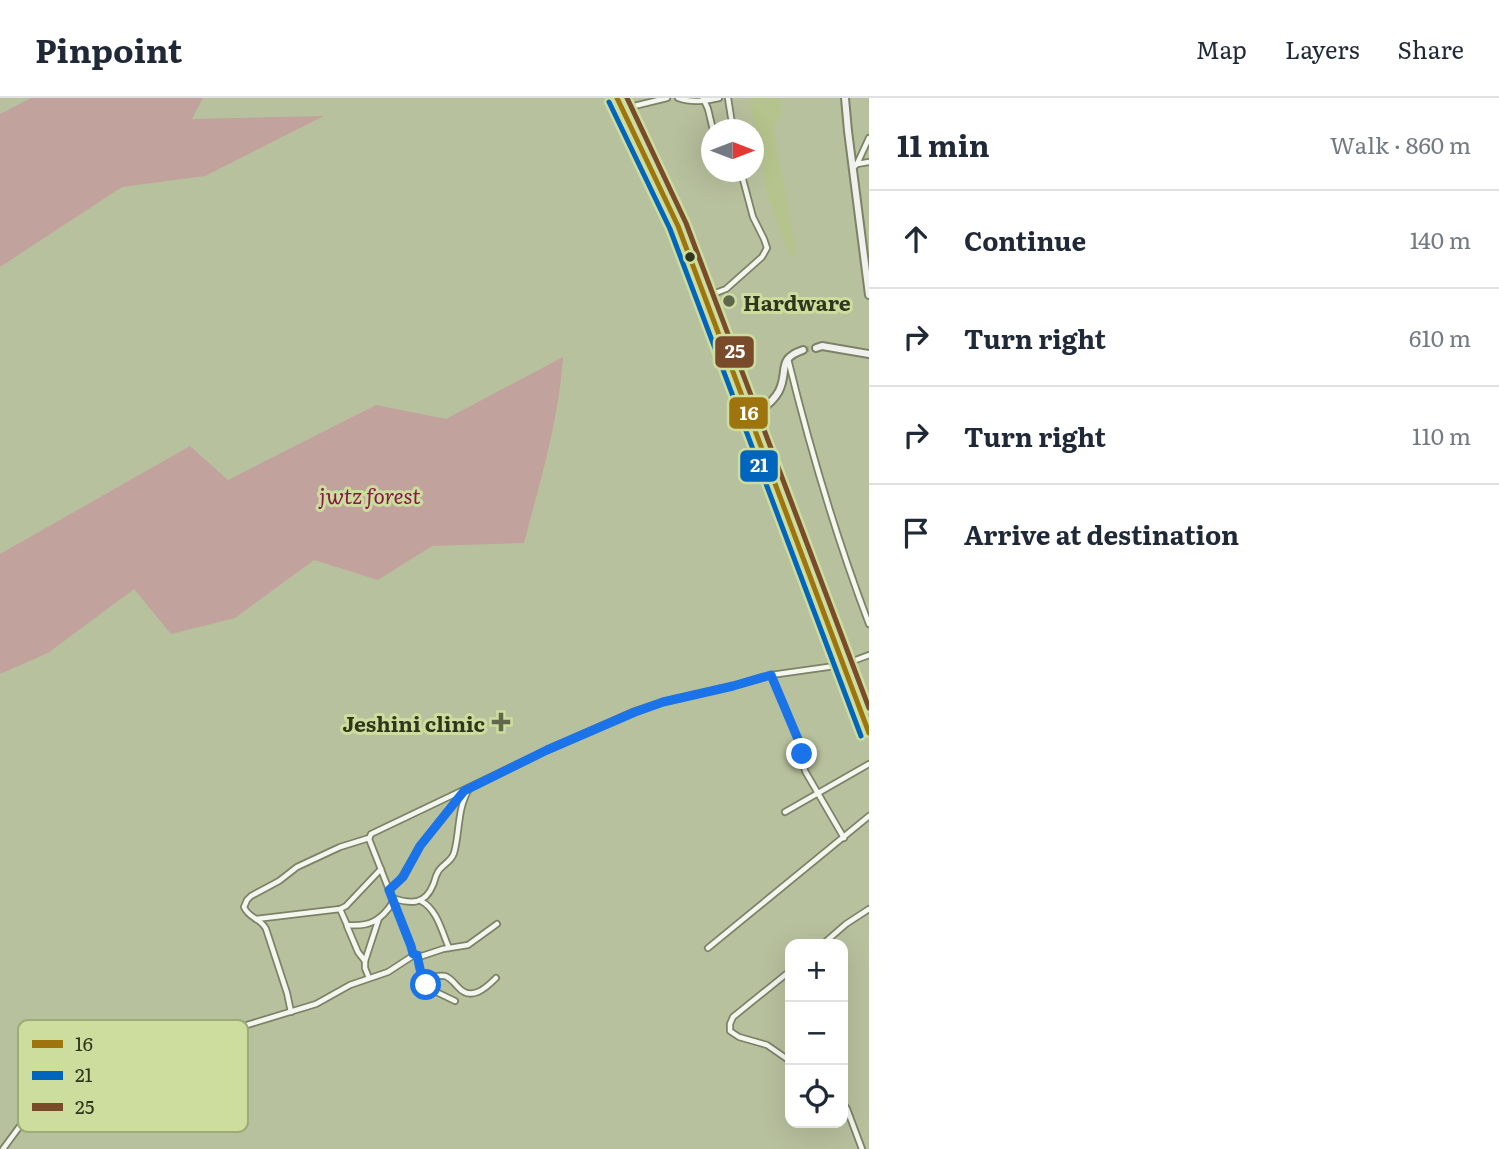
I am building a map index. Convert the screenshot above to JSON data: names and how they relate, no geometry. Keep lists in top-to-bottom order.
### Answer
{
  "parks": ["jwtz forest"],
  "places": {
    "other": ["Hardware"],
    "health": ["Jeshini clinic"]
  },
  "lines": ["transit line 16", "transit line 25", "transit line 21"],
  "legend": ["16", "21", "25"],
  "north": "right",
  "page": {
    "header": "Pinpoint",
    "nav": ["Map", "Layers", "Share"],
    "heading": ["11 min", "Walk · 860 m"],
    "list": [
      ["Continue", "140 m"],
      ["Turn right", "610 m"],
      ["Turn right", "110 m"],
      "Arrive at destination"
    ],
    "map_buttons": ["+", "−"]
  }
}
